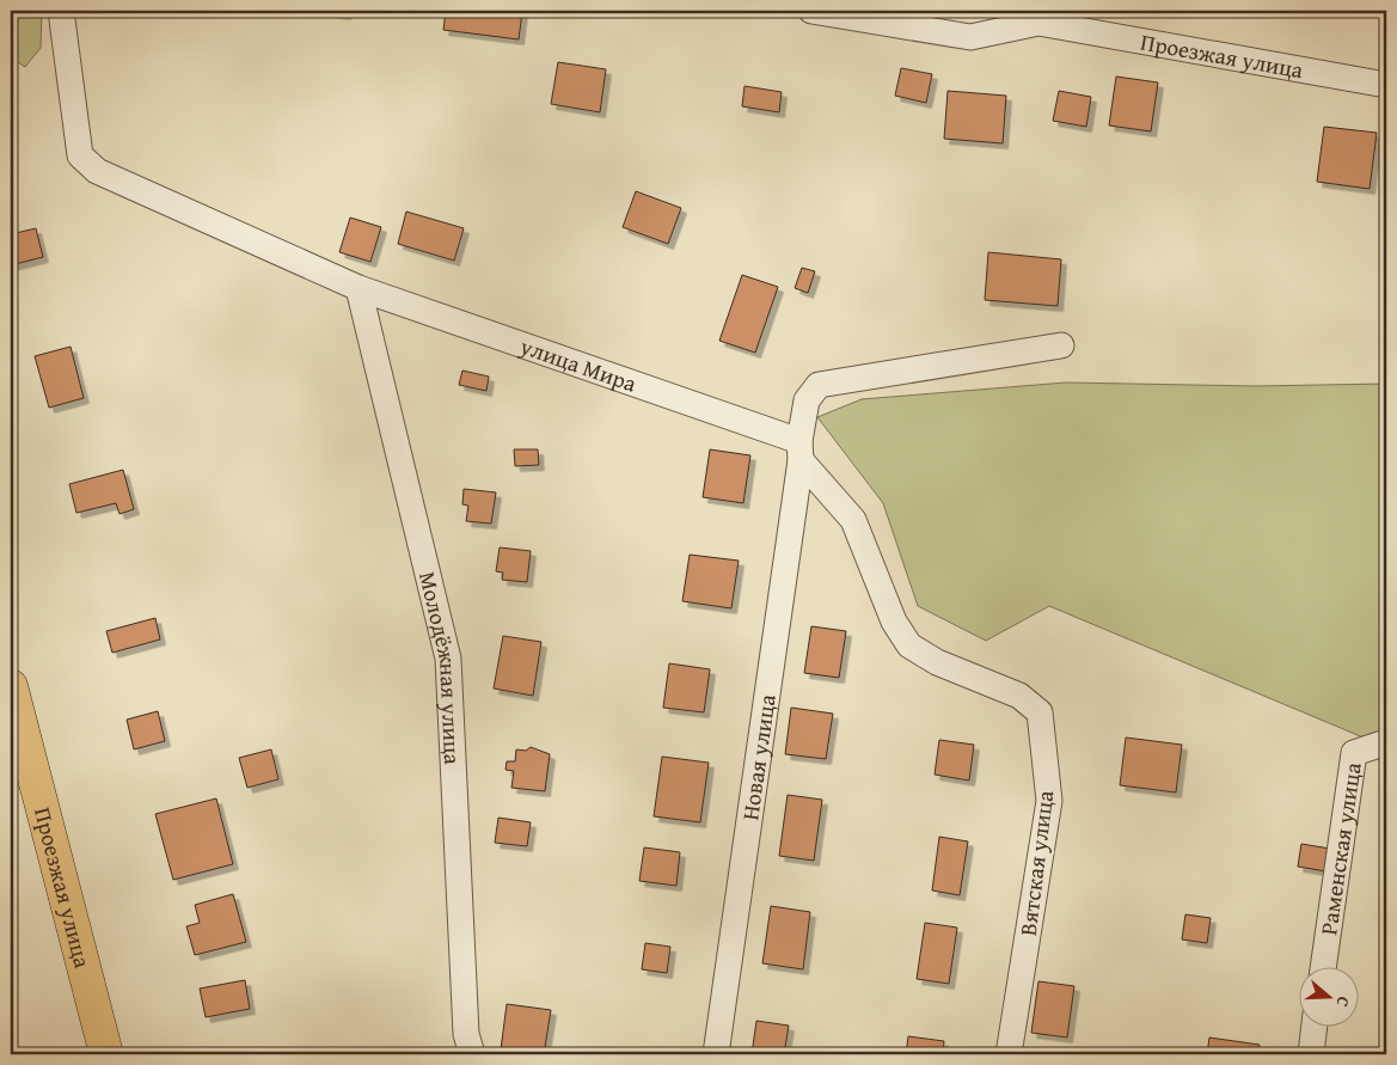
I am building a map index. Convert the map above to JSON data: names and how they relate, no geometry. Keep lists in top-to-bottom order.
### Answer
{
  "streets": {
    "main road": ["Проезжая улица"],
    "street": [
      "улица Мира",
      "Молодёжная улица",
      "Новая улица",
      "Раменская улица",
      "Вятская улица"
    ]
  },
  "crossings": [
    ["улица Мира", "Молодёжная улица"],
    ["улица Мира", "Новая улица"],
    ["улица Мира", "Вятская улица"],
    ["Новая улица", "Вятская улица"]
  ],
  "north": "right"
}
